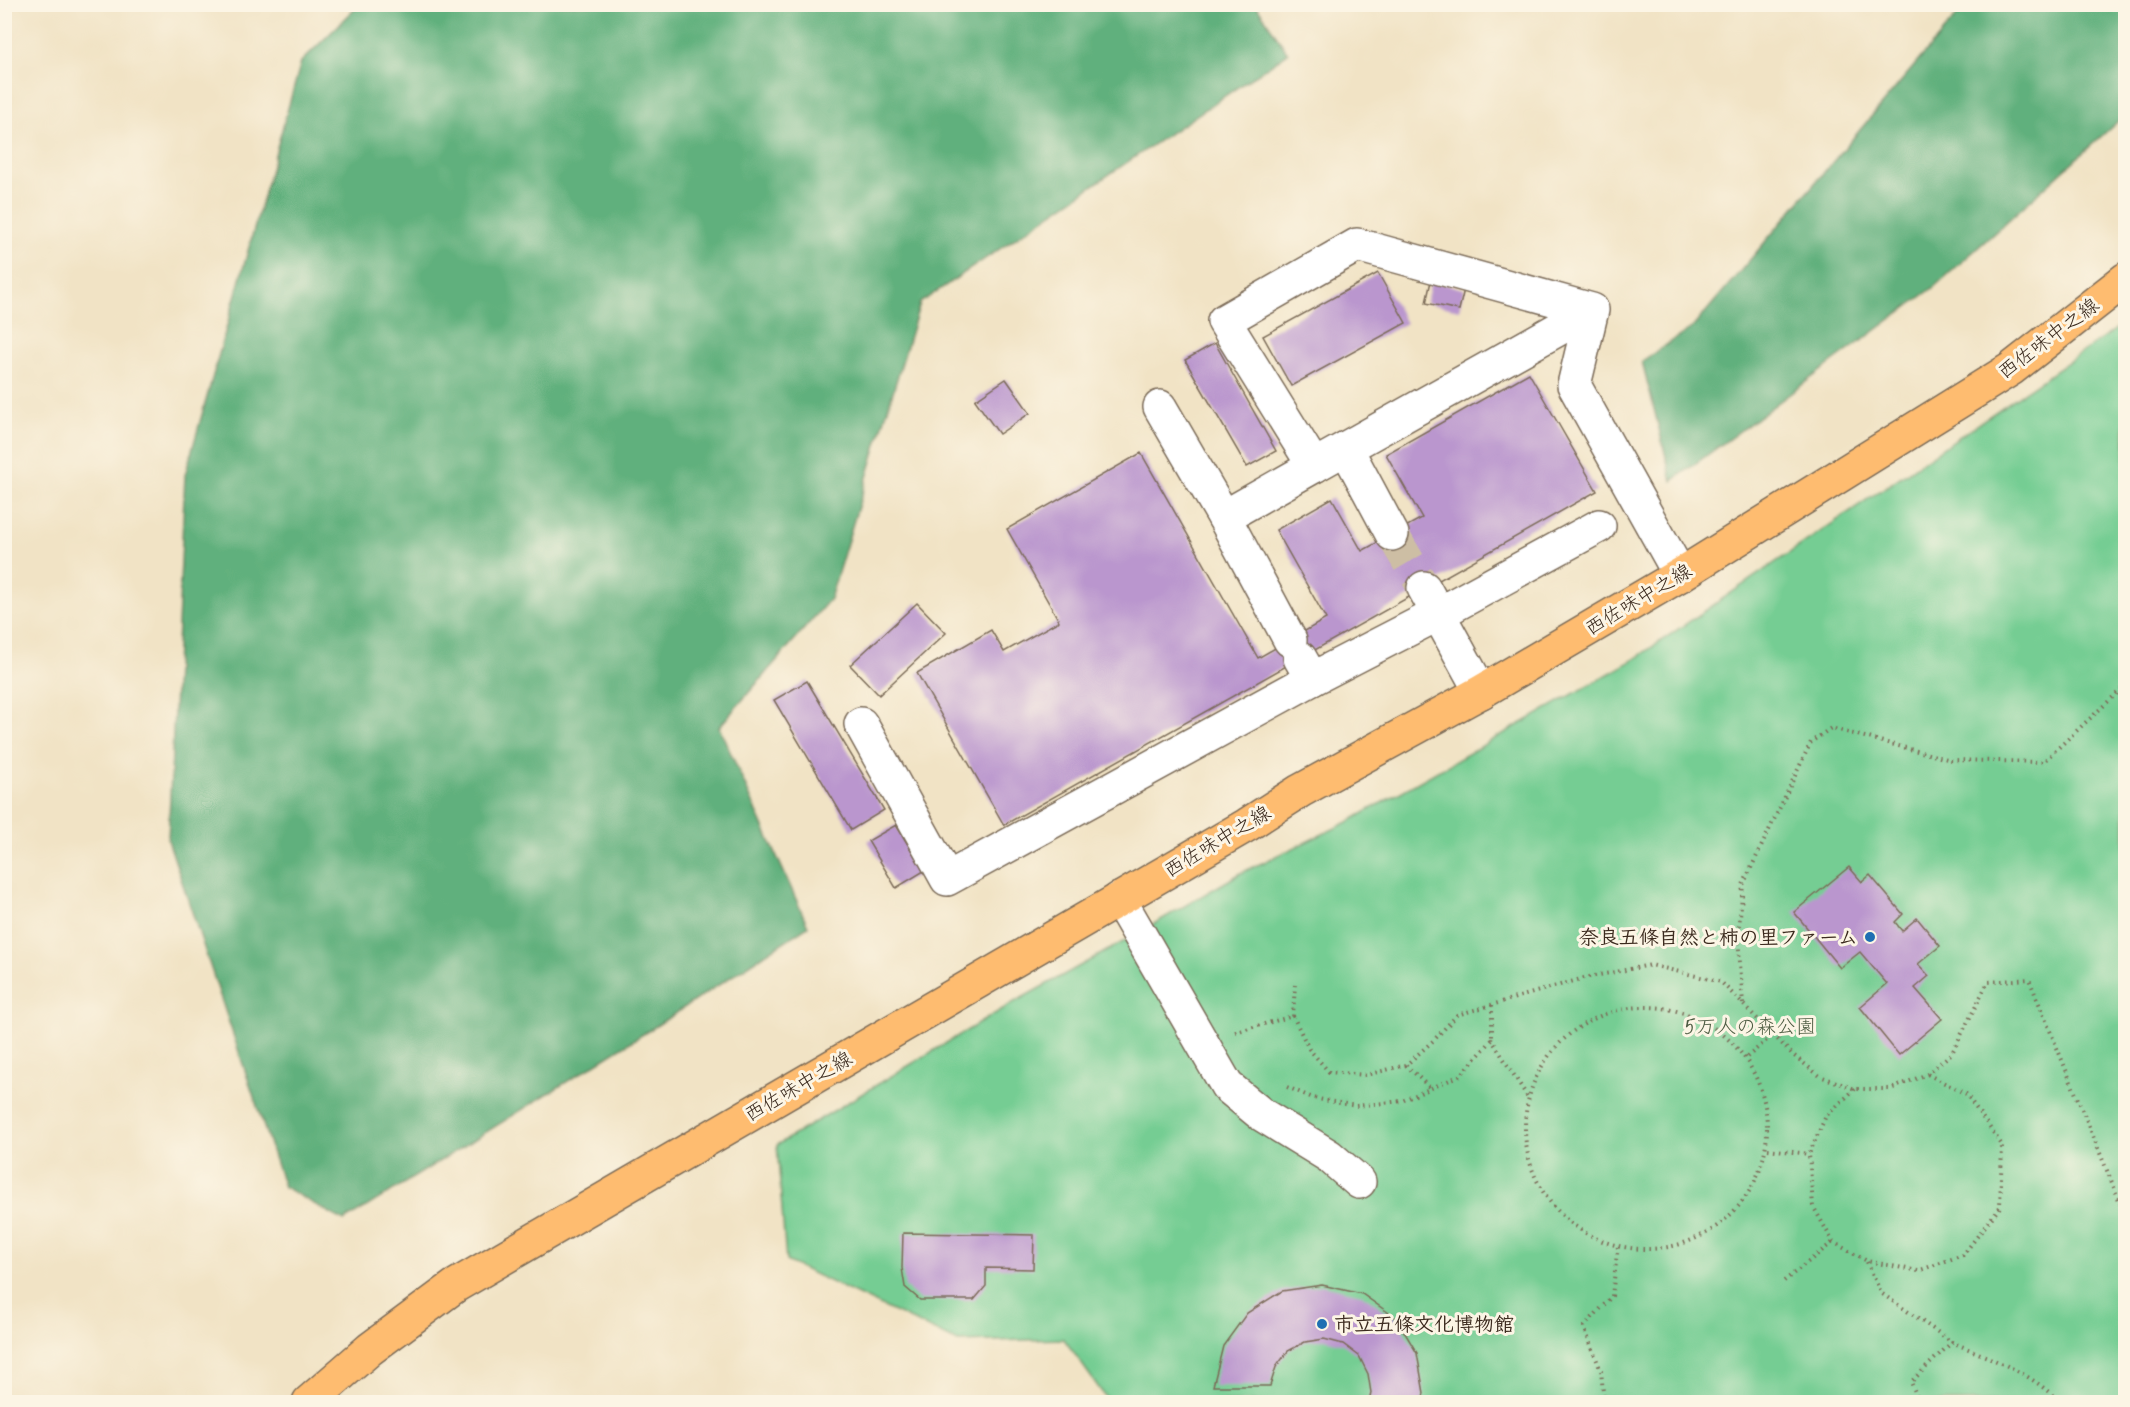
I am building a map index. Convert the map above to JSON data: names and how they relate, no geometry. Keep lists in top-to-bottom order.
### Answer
{
  "streets": {
    "main road": ["西佐味中之線"]
  },
  "parks": ["5万人の森公園"],
  "places": ["奈良五條自然と柿の里ファーム", "市立五條文化博物館"]
}
